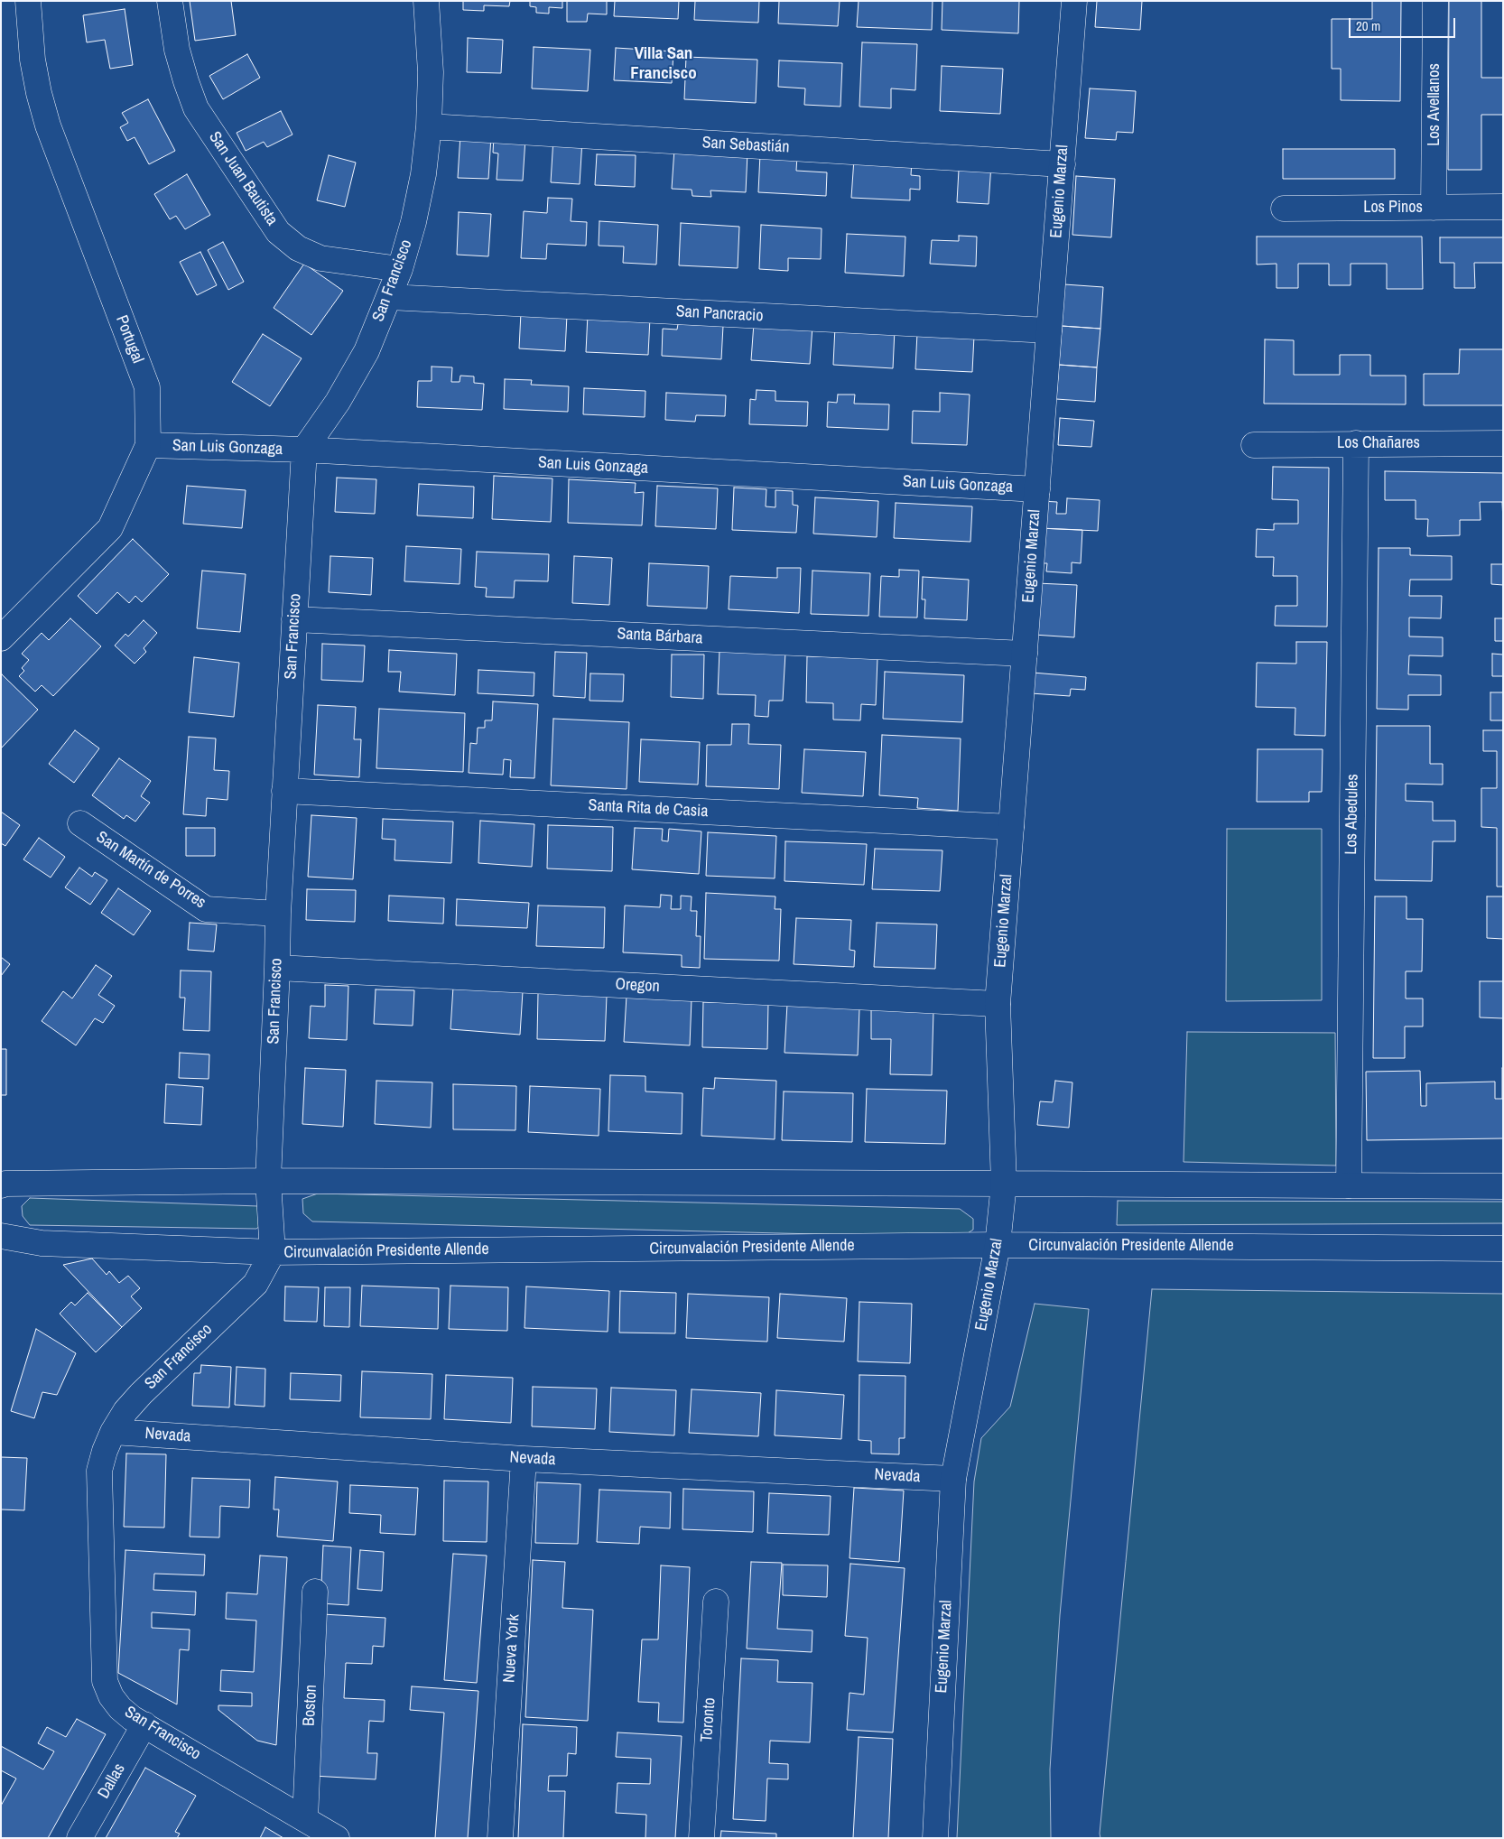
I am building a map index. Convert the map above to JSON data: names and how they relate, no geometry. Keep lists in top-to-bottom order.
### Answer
{
  "streets": {
    "street": [
      "Los Avellanos",
      "San Sebastián",
      "San Juan Bautista",
      "Eugenio Marzal",
      "Los Pinos",
      "San Francisco",
      "San Pancracio",
      "Portugal",
      "Los Chañares",
      "San Luis Gonzaga",
      "Santa Bárbara",
      "Santa Rita de Casia",
      "Los Abedules",
      "San Martín de Porres",
      "Oregon",
      "Circunvalación Presidente Allende",
      "Nevada",
      "Nueva York",
      "Boston",
      "Toronto",
      "Dallas"
    ]
  },
  "crossings": [
    ["Los Avellanos", "Los Pinos"],
    ["San Sebastián", "Eugenio Marzal"],
    ["San Sebastián", "San Francisco"],
    ["San Juan Bautista", "San Francisco"],
    ["Eugenio Marzal", "San Pancracio"],
    ["Eugenio Marzal", "San Luis Gonzaga"],
    ["Eugenio Marzal", "Santa Bárbara"],
    ["Eugenio Marzal", "Santa Rita de Casia"],
    ["Eugenio Marzal", "Oregon"],
    ["Eugenio Marzal", "Circunvalación Presidente Allende"],
    ["Eugenio Marzal", "Nevada"],
    ["San Francisco", "San Pancracio"],
    ["San Francisco", "San Luis Gonzaga"],
    ["San Francisco", "Santa Bárbara"],
    ["San Francisco", "Santa Rita de Casia"],
    ["San Francisco", "San Martín de Porres"],
    ["San Francisco", "Oregon"],
    ["San Francisco", "Circunvalación Presidente Allende"],
    ["San Francisco", "Nevada"],
    ["San Francisco", "Boston"],
    ["San Francisco", "Dallas"],
    ["Portugal", "San Luis Gonzaga"],
    ["Los Chañares", "Los Abedules"],
    ["Nevada", "Nueva York"]
  ],
  "districts": ["Villa San Francisco"],
  "scale_bar": "20 m"
}
